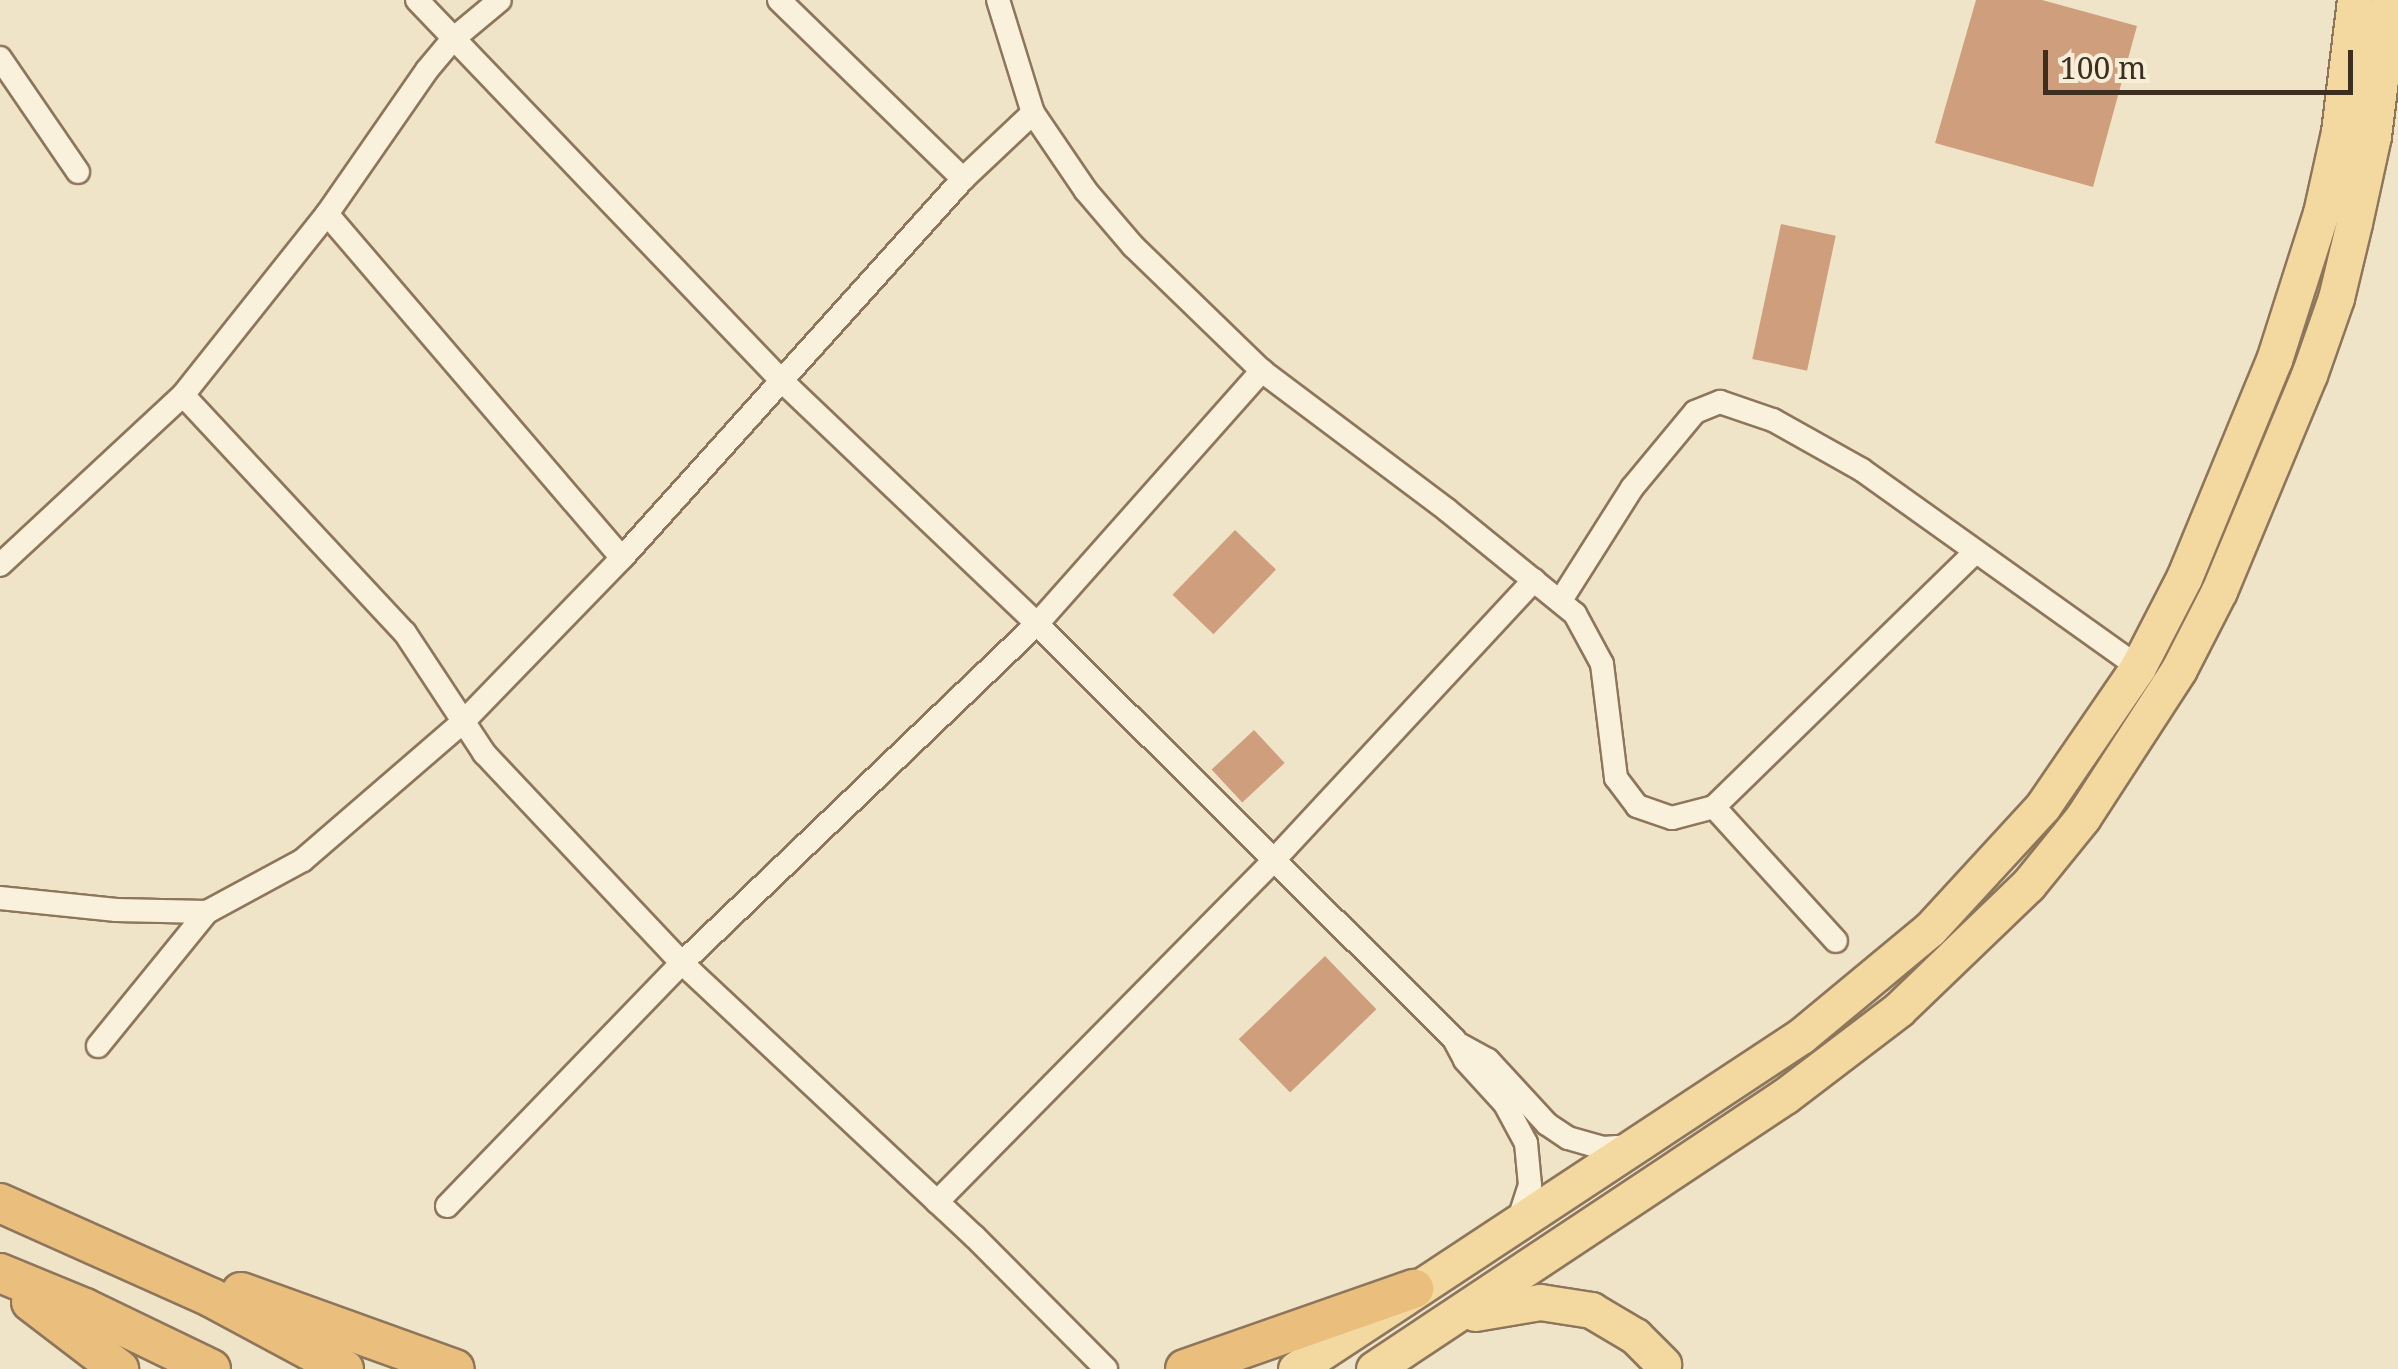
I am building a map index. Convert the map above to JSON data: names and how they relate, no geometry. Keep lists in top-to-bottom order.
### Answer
{
  "scale_bar": "100 m"
}
